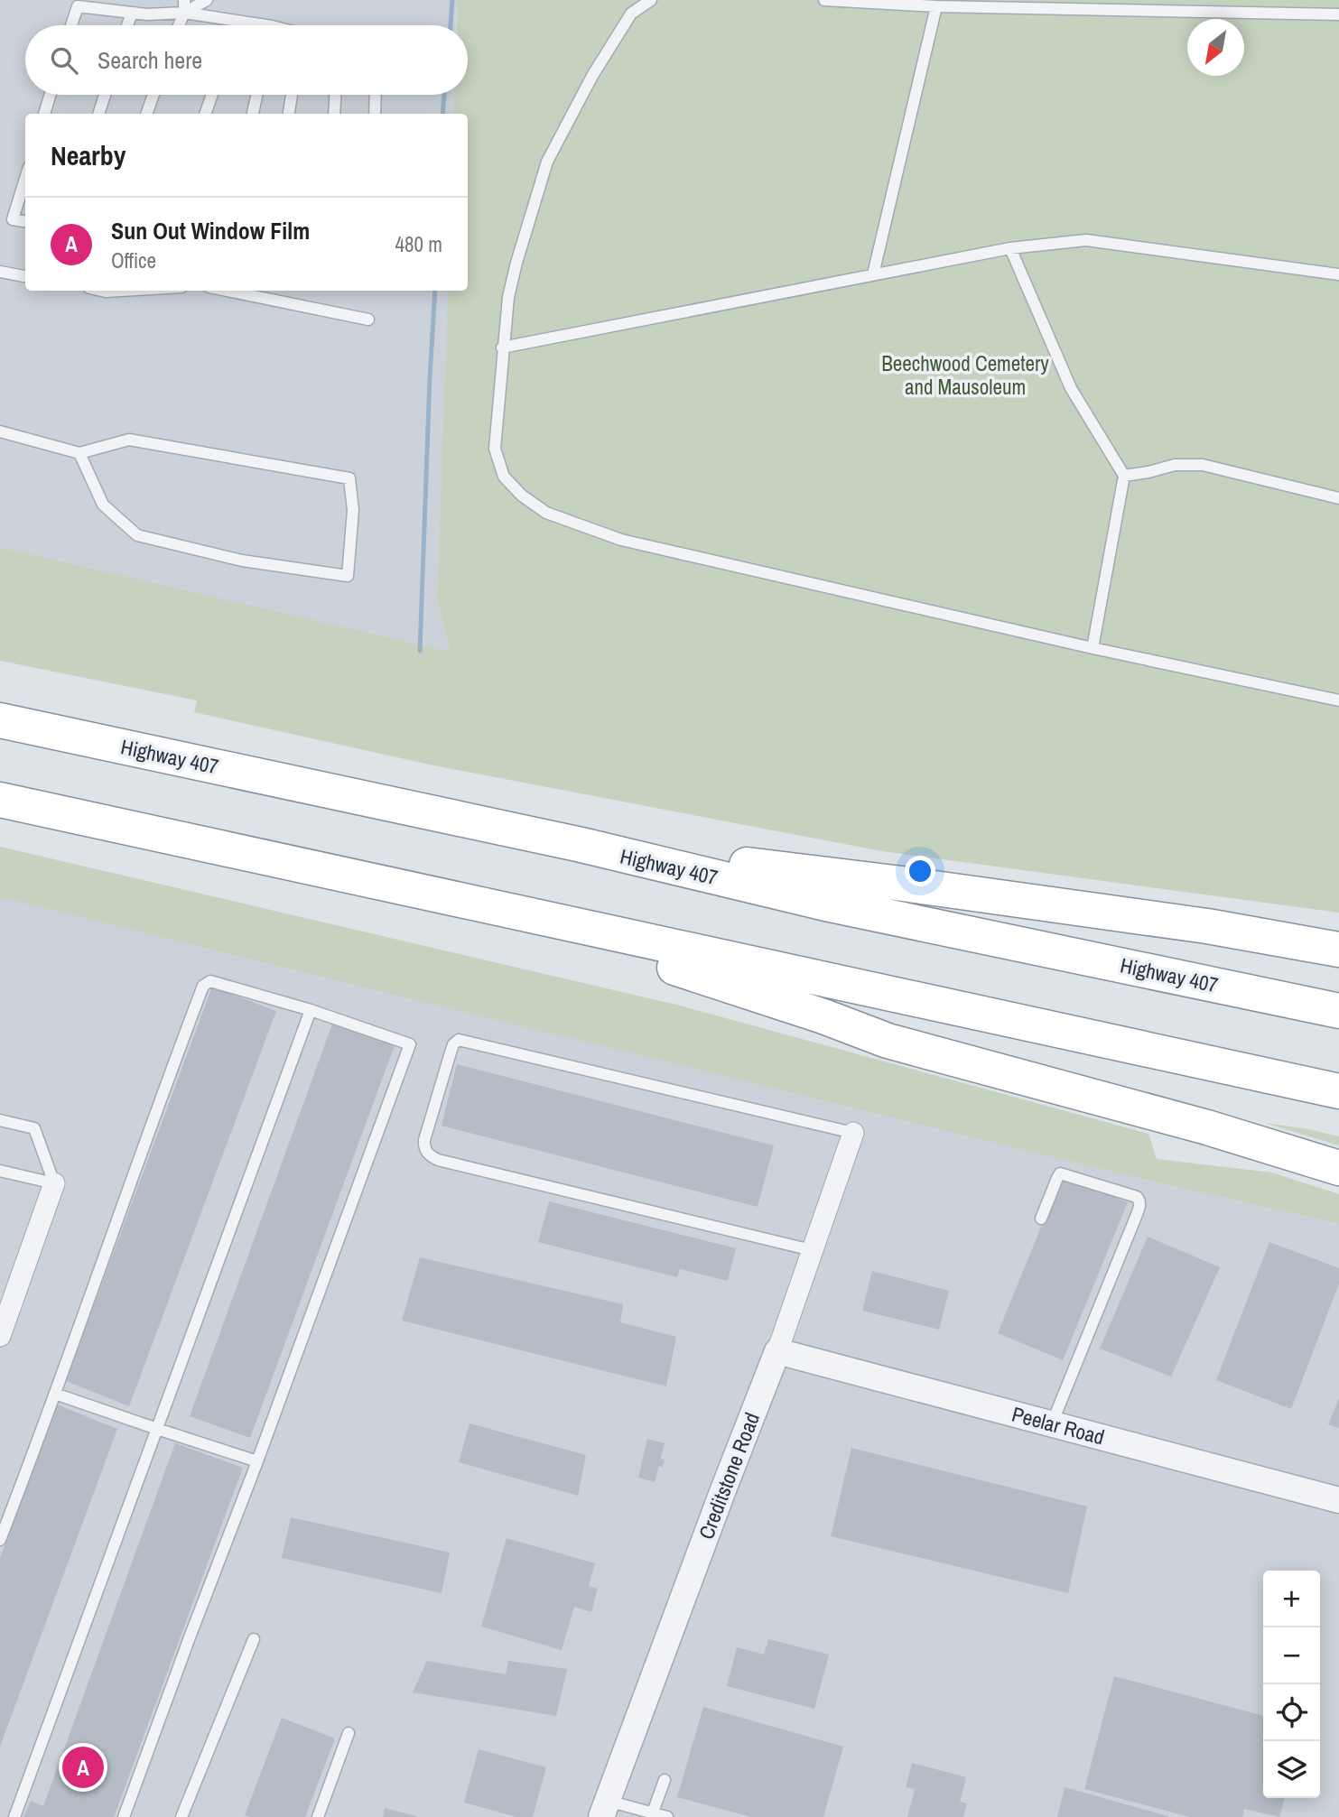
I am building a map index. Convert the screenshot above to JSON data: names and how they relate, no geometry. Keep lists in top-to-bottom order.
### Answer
{
  "streets": {
    "highway": ["Highway 407"],
    "street": ["Peelar Road", "Creditstone Road"]
  },
  "crossings": [
    ["Peelar Road", "Creditstone Road"]
  ],
  "parks": ["Beechwood Cemetery and Mausoleum"],
  "north": "bottom left",
  "page": {
    "search": "Search here",
    "heading": "Nearby",
    "list": [
      {
        "mark": "A",
        "name": "Sun Out Window Film",
        "note": "Office",
        "value": "480 m"
      }
    ],
    "map_buttons": ["+", "−"],
    "pins": "A"
  }
}
